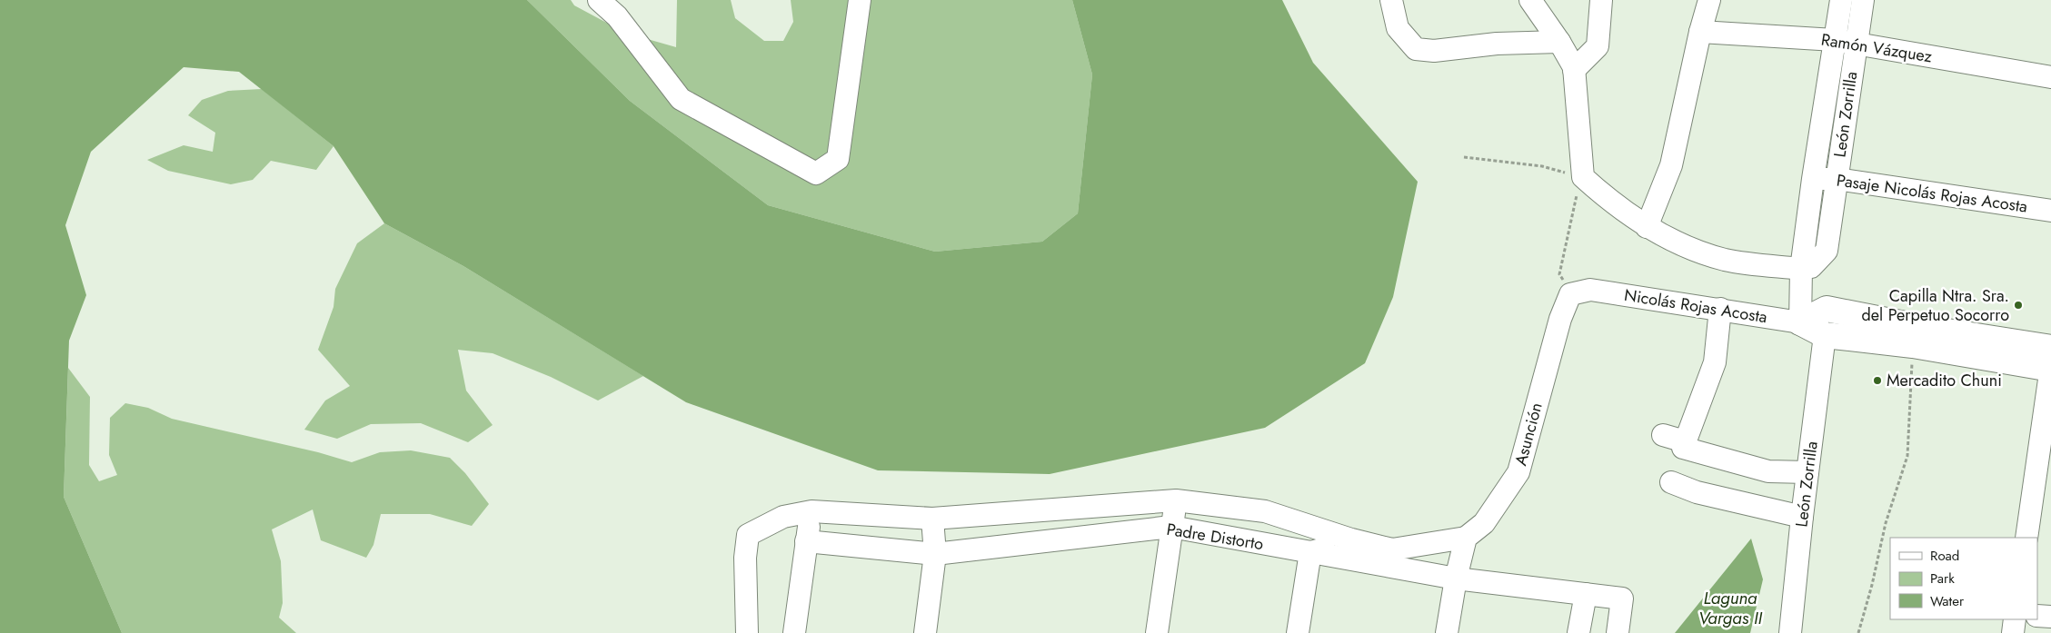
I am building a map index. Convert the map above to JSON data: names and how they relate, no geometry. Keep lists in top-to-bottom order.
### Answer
{
  "streets": {
    "street": [
      "Ramón Vázquez",
      "León Zorrilla",
      "Pasaje Nicolás Rojas Acosta",
      "Nicolás Rojas Acosta",
      "Asunción",
      "Padre Distorto"
    ]
  },
  "crossings": [
    ["Ramón Vázquez", "León Zorrilla"],
    ["León Zorrilla", "Pasaje Nicolás Rojas Acosta"],
    ["León Zorrilla", "Nicolás Rojas Acosta"],
    ["Nicolás Rojas Acosta", "Asunción"],
    ["Asunción", "Padre Distorto"]
  ],
  "water": ["Laguna Vargas II"],
  "places": ["Capilla Ntra. Sra. del Perpetuo Socorro", "Mercadito Chuni"],
  "legend": ["Road", "Park", "Water"]
}
